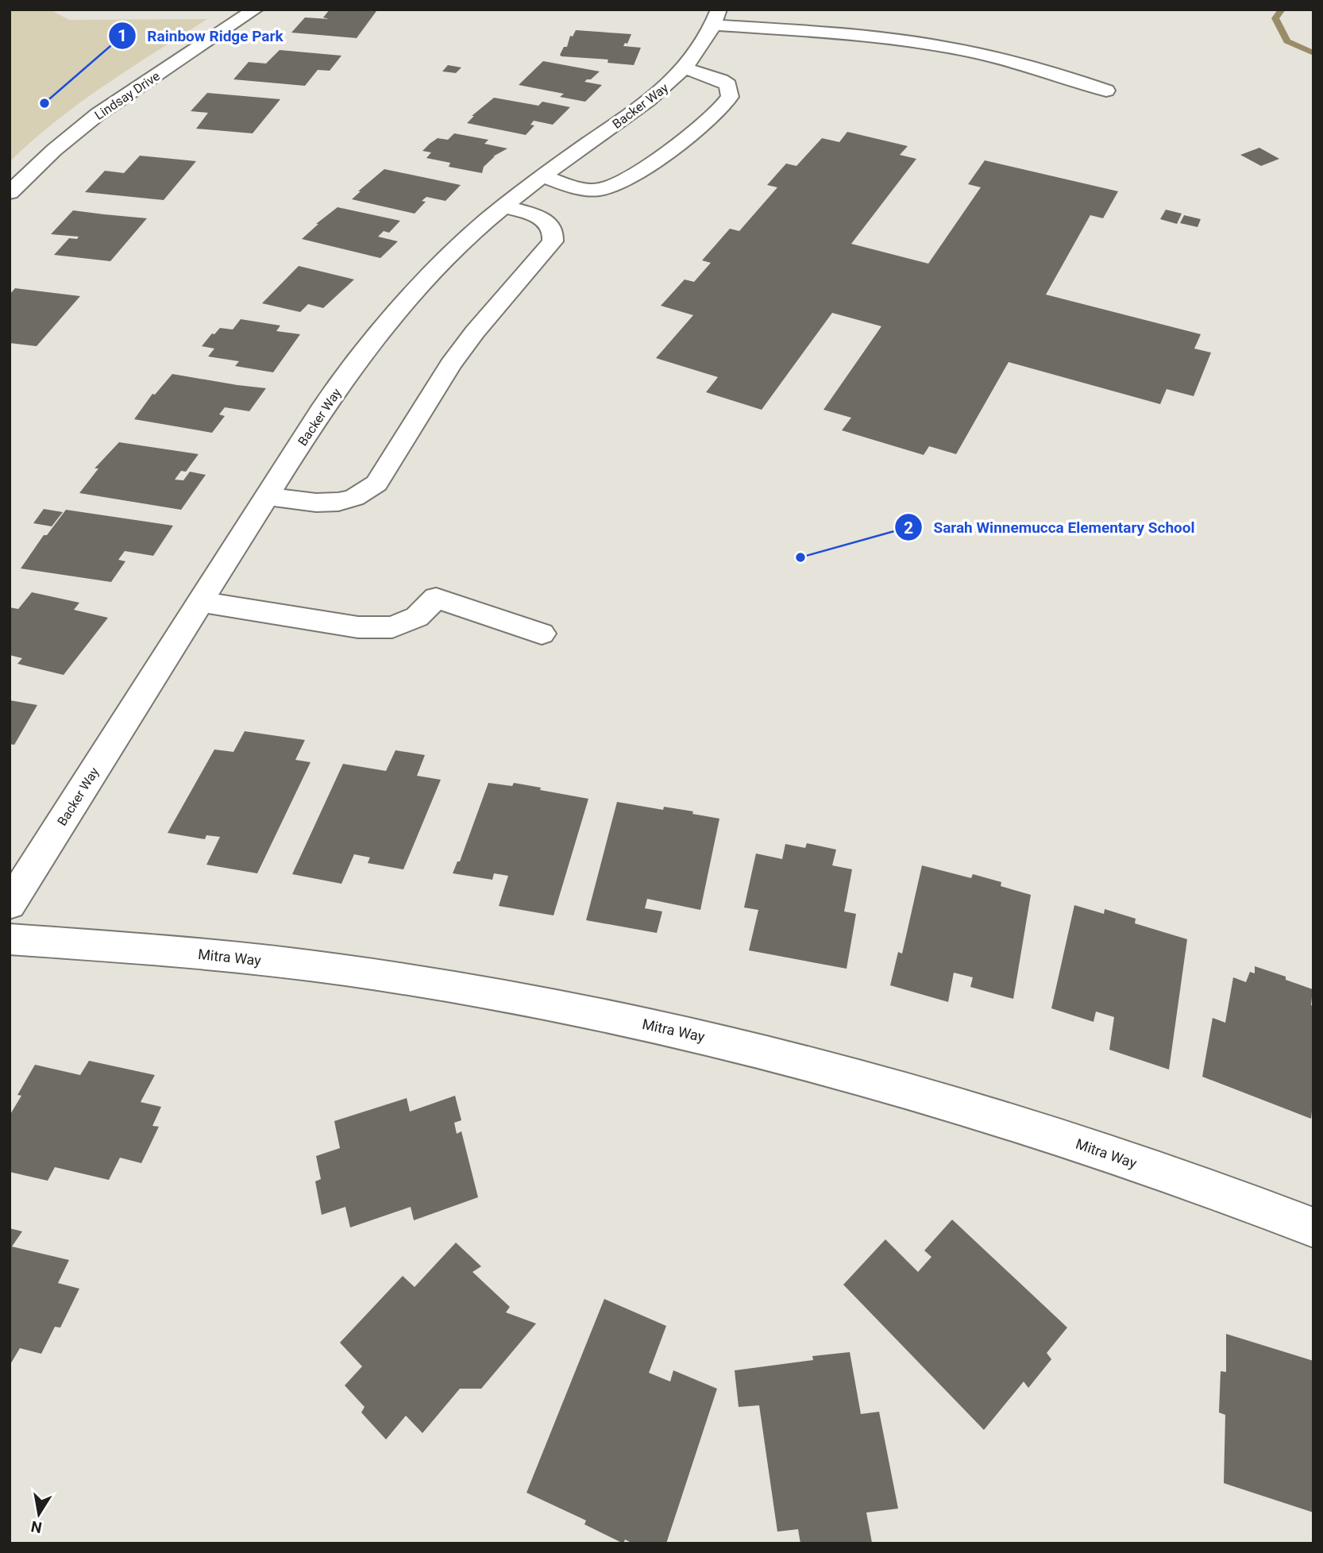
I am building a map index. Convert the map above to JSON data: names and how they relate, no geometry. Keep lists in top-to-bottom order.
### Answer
{
  "streets": {
    "street": ["Lindsay Drive", "Backer Way", "Mitra Way"]
  },
  "places": ["Rainbow Ridge Park", "Sarah Winnemucca Elementary School"],
  "north": "bottom"
}
